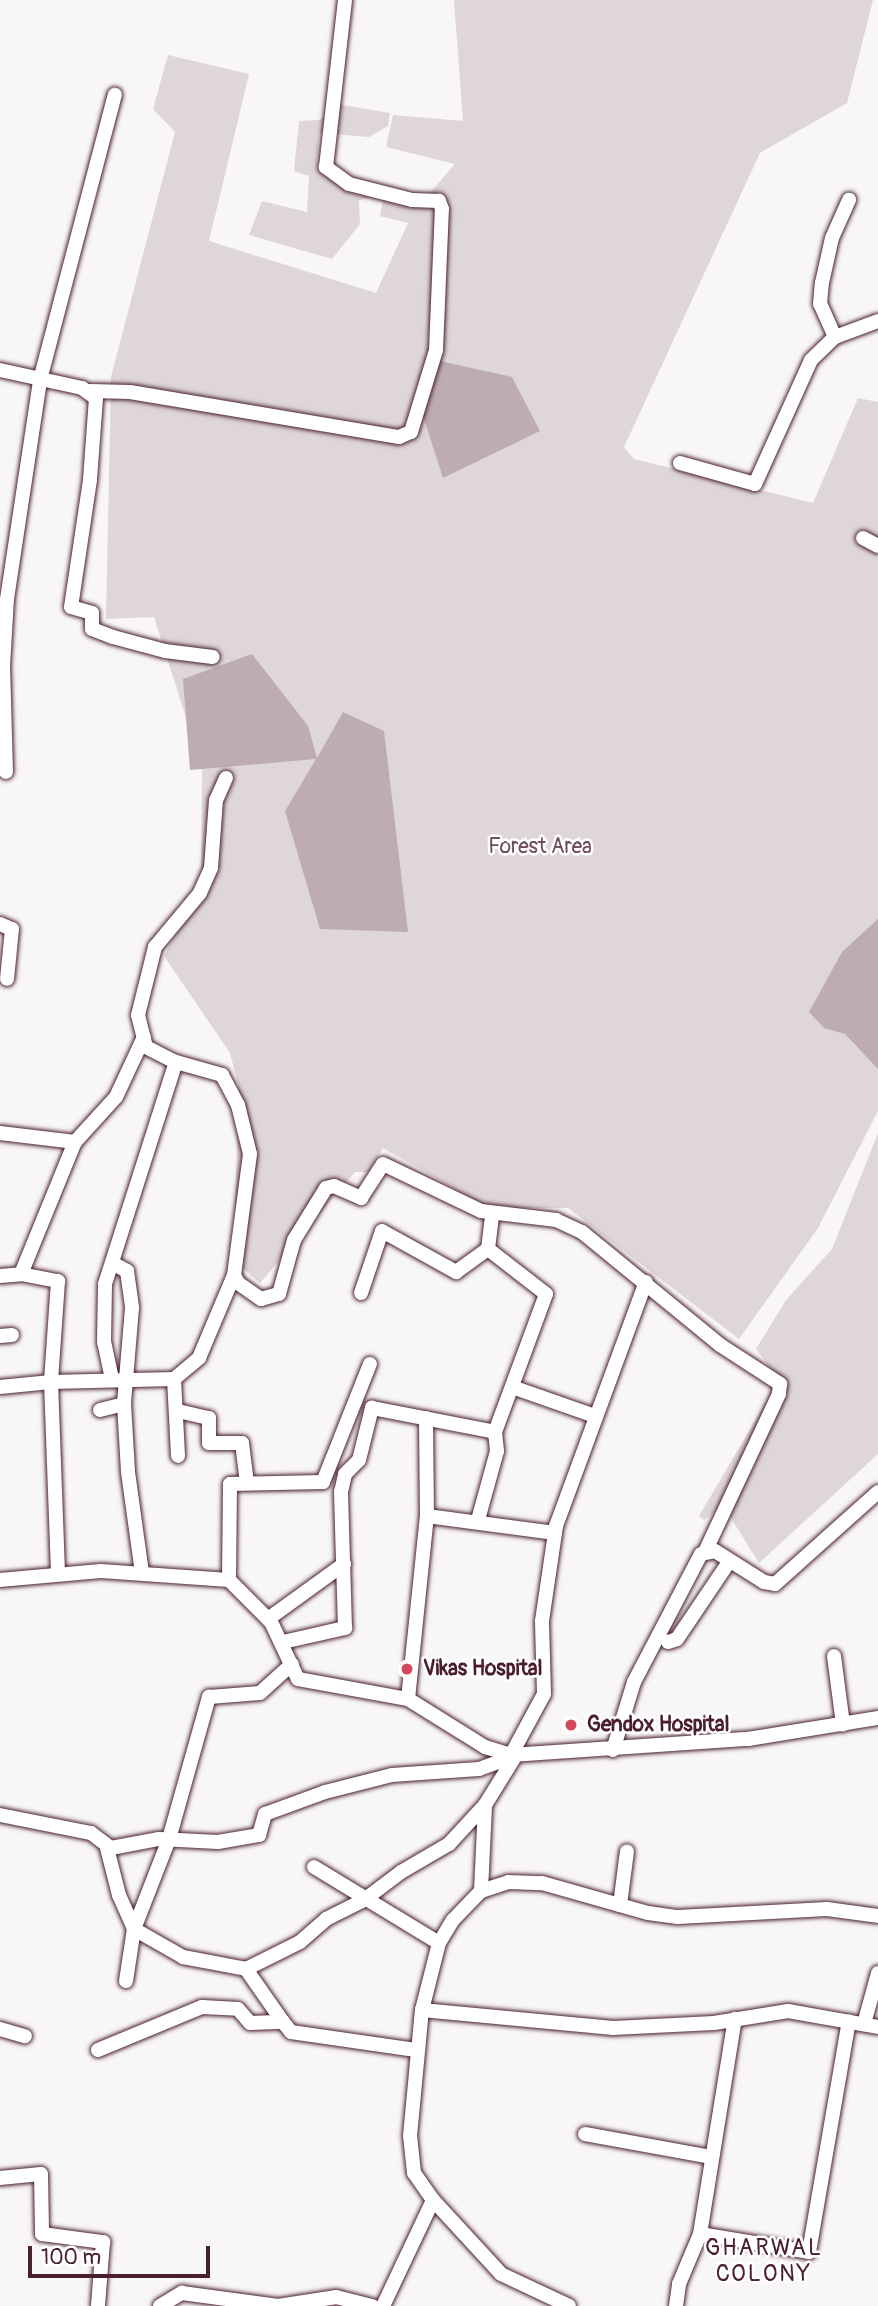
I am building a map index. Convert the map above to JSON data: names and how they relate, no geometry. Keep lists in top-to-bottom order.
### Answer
{
  "districts": ["GHARWAL COLONY"],
  "parks": ["Forest Area"],
  "places": ["Vikas Hospital", "Gendox Hospital"],
  "scale_bar": "100 m"
}
